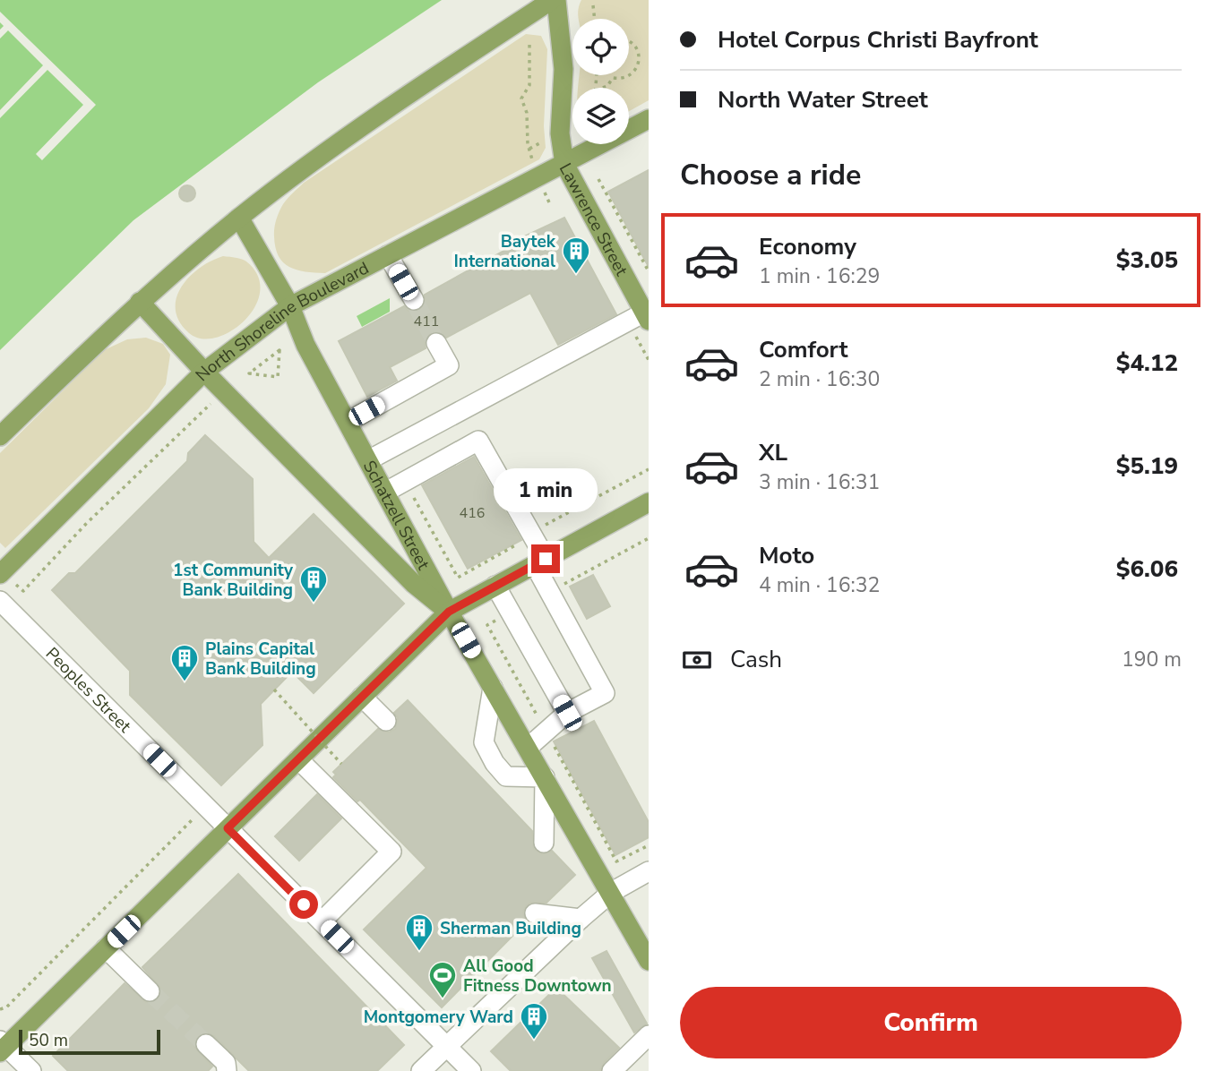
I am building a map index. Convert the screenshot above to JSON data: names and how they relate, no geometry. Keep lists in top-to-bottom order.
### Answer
{
  "streets": {
    "main road": ["Lawrence Street", "North Shoreline Boulevard", "Schatzell Street"],
    "street": ["Peoples Street"]
  },
  "crossings": [
    ["Lawrence Street", "North Shoreline Boulevard"],
    ["North Shoreline Boulevard", "Schatzell Street"]
  ],
  "places": {
    "building": [
      "Baytek International",
      "1st Community Bank Building",
      "Plains Capital Bank Building",
      "Sherman Building",
      "Montgomery Ward"
    ],
    "sports": ["All Good Fitness Downtown"]
  },
  "house_numbers": ["411", "416"],
  "scale_bar": "50 m",
  "page": {
    "banner": ["Hotel Corpus Christi Bayfront", "North Water Street"],
    "heading": "Choose a ride",
    "list": [
      {
        "name": "Economy",
        "note": "1 min · 16:29",
        "value": "$3.05"
      },
      {
        "name": "Comfort",
        "note": "2 min · 16:30",
        "value": "$4.12"
      },
      {
        "name": "XL",
        "note": "3 min · 16:31",
        "value": "$5.19"
      },
      {
        "name": "Moto",
        "note": "4 min · 16:32",
        "value": "$6.06"
      }
    ],
    "bubble": "1 min",
    "pay": ["Cash", "190 m"],
    "buttons": "Confirm",
    "scale": "50 m"
  }
}
